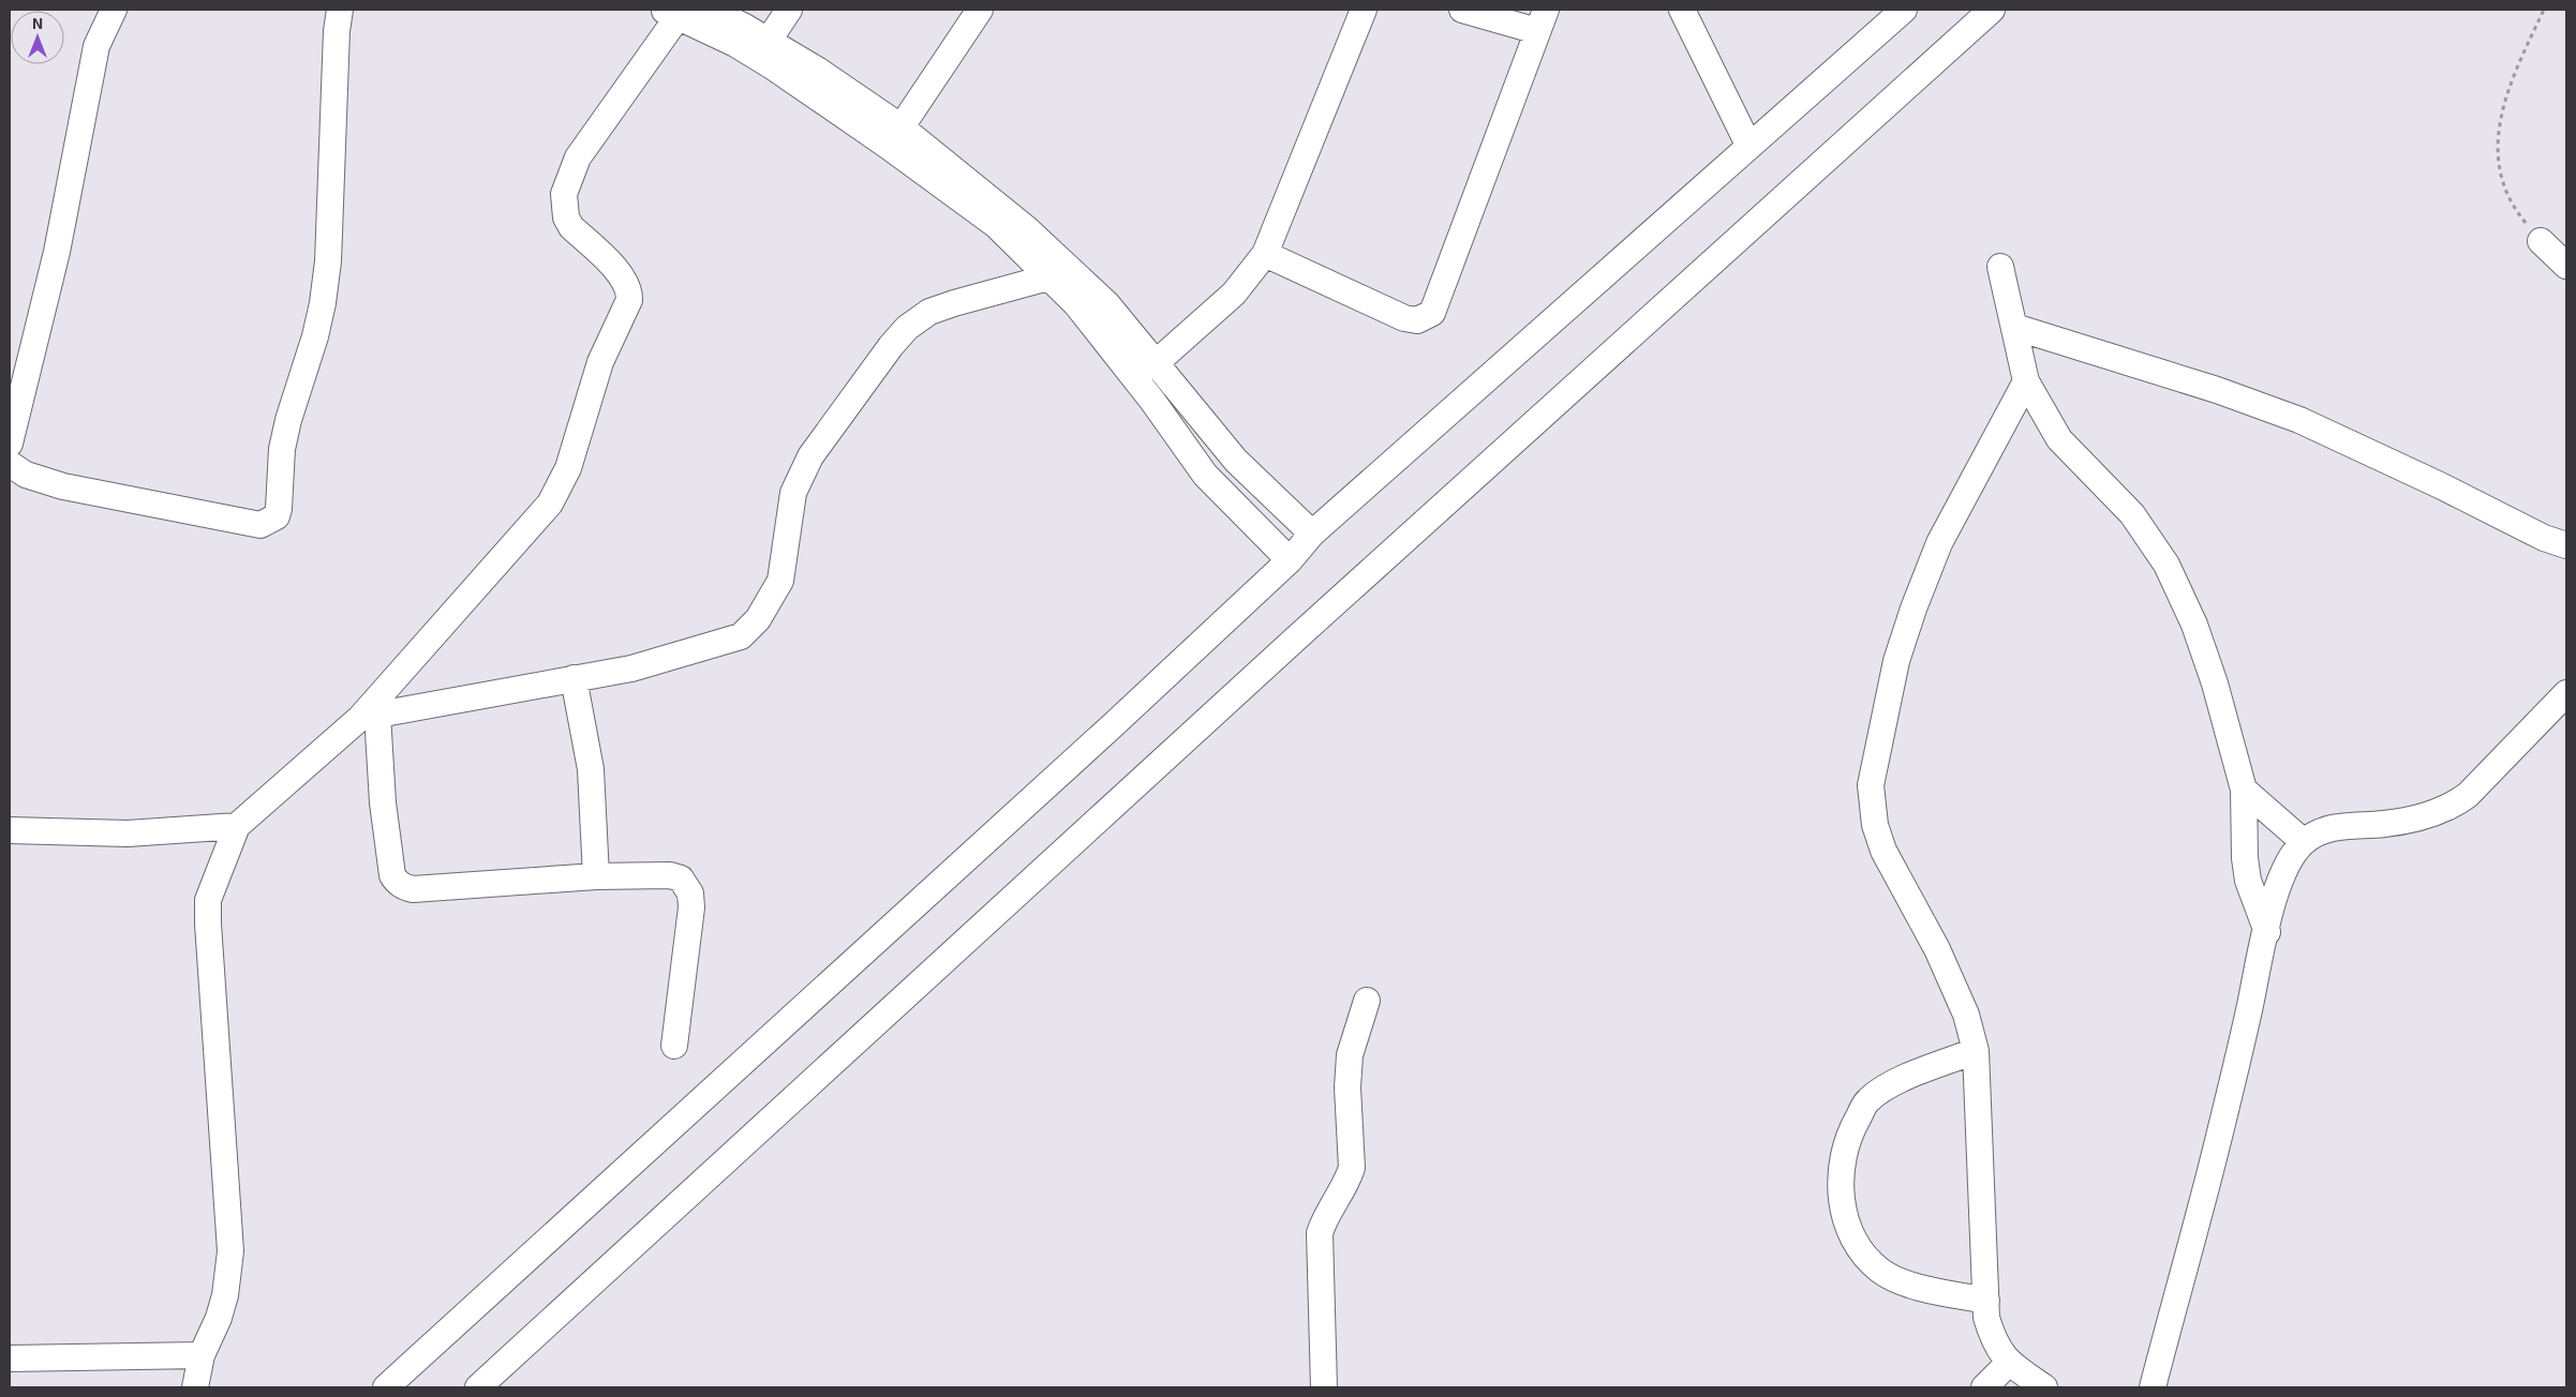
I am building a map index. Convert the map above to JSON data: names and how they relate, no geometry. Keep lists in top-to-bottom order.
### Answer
{
  "north": "top"
}
